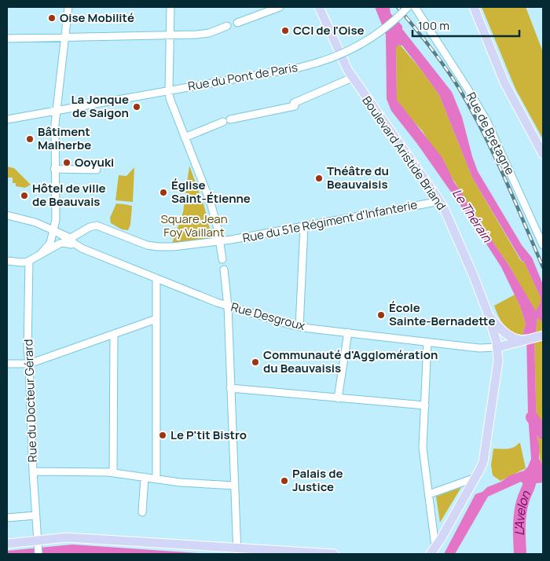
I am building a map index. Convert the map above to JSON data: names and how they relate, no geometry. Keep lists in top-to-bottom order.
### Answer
{
  "streets": {
    "main road": ["Boulevard Aristide Briand", "Rue Desgroux"],
    "street": [
      "Rue du Pont de Paris",
      "Rue de Bretagne",
      "Rue du 51e Régiment d'Infanterie",
      "Rue du Docteur Gérard"
    ]
  },
  "crossings": [
    ["Boulevard Aristide Briand", "Rue du 51e Régiment d'Infanterie"],
    ["Boulevard Aristide Briand", "Rue Desgroux"],
    ["Rue du 51e Régiment d'Infanterie", "Rue Desgroux"]
  ],
  "water": ["Le Thérain", "L'Avelon"],
  "parks": ["Square Jean Foy Vaillant"],
  "places": [
    "Oise Mobilité",
    "CCI de l'Oise",
    "La Jonque de Saigon",
    "Bâtiment Malherbe",
    "Ooyuki",
    "Théâtre du Beauvaisis",
    "Église Saint-Étienne",
    "Hôtel de ville de Beauvais",
    "École Sainte-Bernadette",
    "Communauté d'Agglomération du Beauvaisis",
    "Le P'tit Bistro",
    "Palais de Justice"
  ],
  "scale_bar": "100 m"
}
